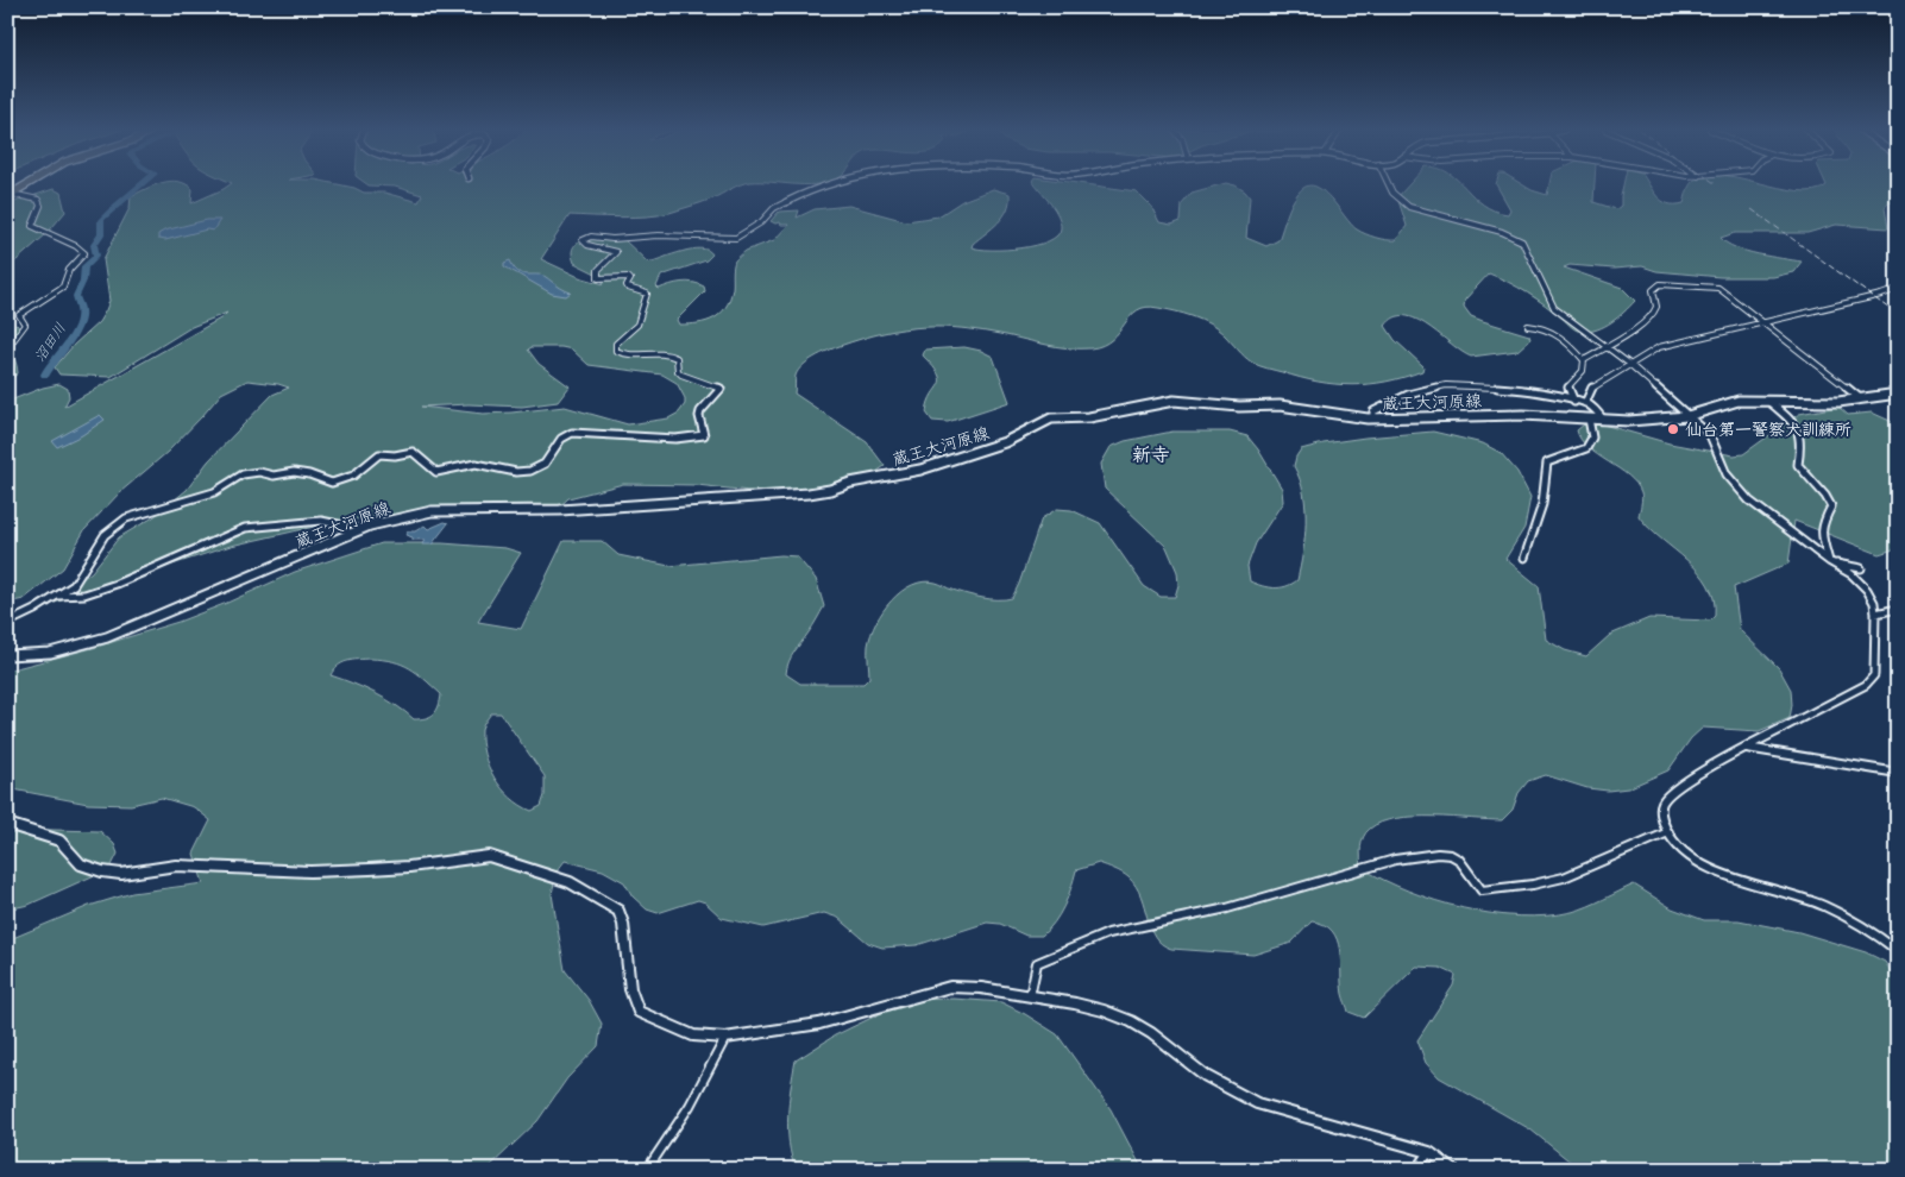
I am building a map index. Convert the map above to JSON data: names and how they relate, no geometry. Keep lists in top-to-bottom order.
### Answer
{
  "streets": {
    "main road": ["蔵王大河原線"]
  },
  "districts": ["新寺"],
  "water": ["沼田川"],
  "places": ["仙台第一警察犬訓練所"]
}
